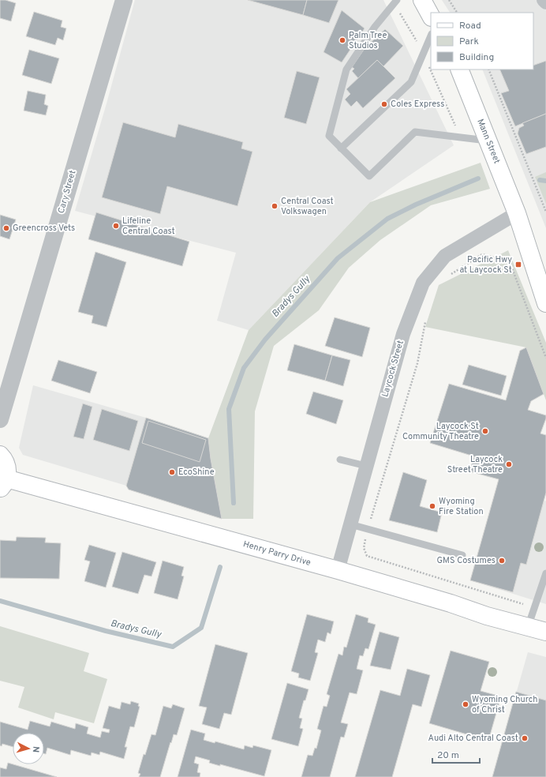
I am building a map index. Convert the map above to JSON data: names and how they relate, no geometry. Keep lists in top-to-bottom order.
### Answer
{
  "streets": {
    "main road": ["Mann Street", "Henry Parry Drive"],
    "street": ["Cary Street", "Laycock Street"]
  },
  "crossings": [
    ["Mann Street", "Laycock Street"],
    ["Laycock Street", "Henry Parry Drive"]
  ],
  "water": ["Bradys Gully"],
  "places": {
    "other": [
      "Palm Tree Studios",
      "Coles Express",
      "Central Coast Volkswagen",
      "Lifeline Central Coast",
      "Greencross Vets",
      "Laycock St Community Theatre",
      "Laycock Street Theatre",
      "EcoShine",
      "Wyoming Fire Station",
      "GMS Costumes",
      "Wyoming Church of Christ",
      "Audi Alto Central Coast"
    ],
    "transit": ["Pacific Hwy at Laycock St"]
  },
  "legend": ["Road", "Park", "Building"],
  "scale_bar": "20 m",
  "north": "right"
}
